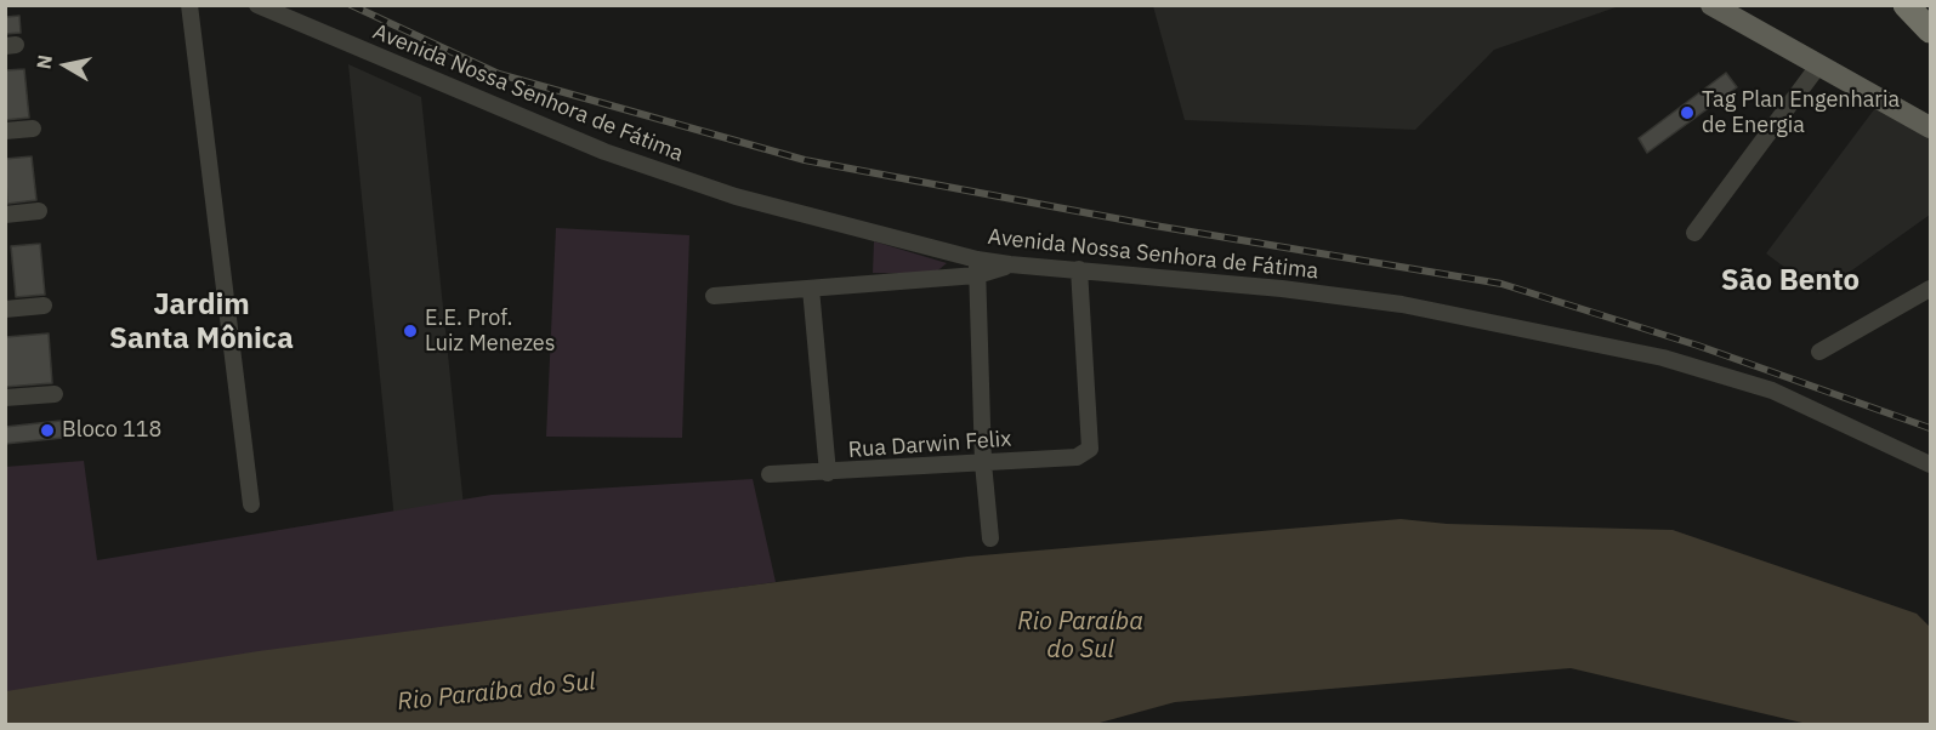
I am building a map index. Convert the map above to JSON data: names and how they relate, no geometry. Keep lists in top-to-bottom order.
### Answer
{
  "streets": {
    "street": ["Avenida Nossa Senhora de Fátima", "Rua Darwin Felix"]
  },
  "crossings": [
    ["Avenida Nossa Senhora de Fátima", "Rua Darwin Felix"]
  ],
  "districts": ["São Bento", "Jardim Santa Mônica"],
  "water": ["Rio Paraíba do Sul"],
  "places": ["Tag Plan Engenharia de Energia", "E.E. Prof. Luiz Menezes", "Bloco 118"],
  "north": "left"
}
